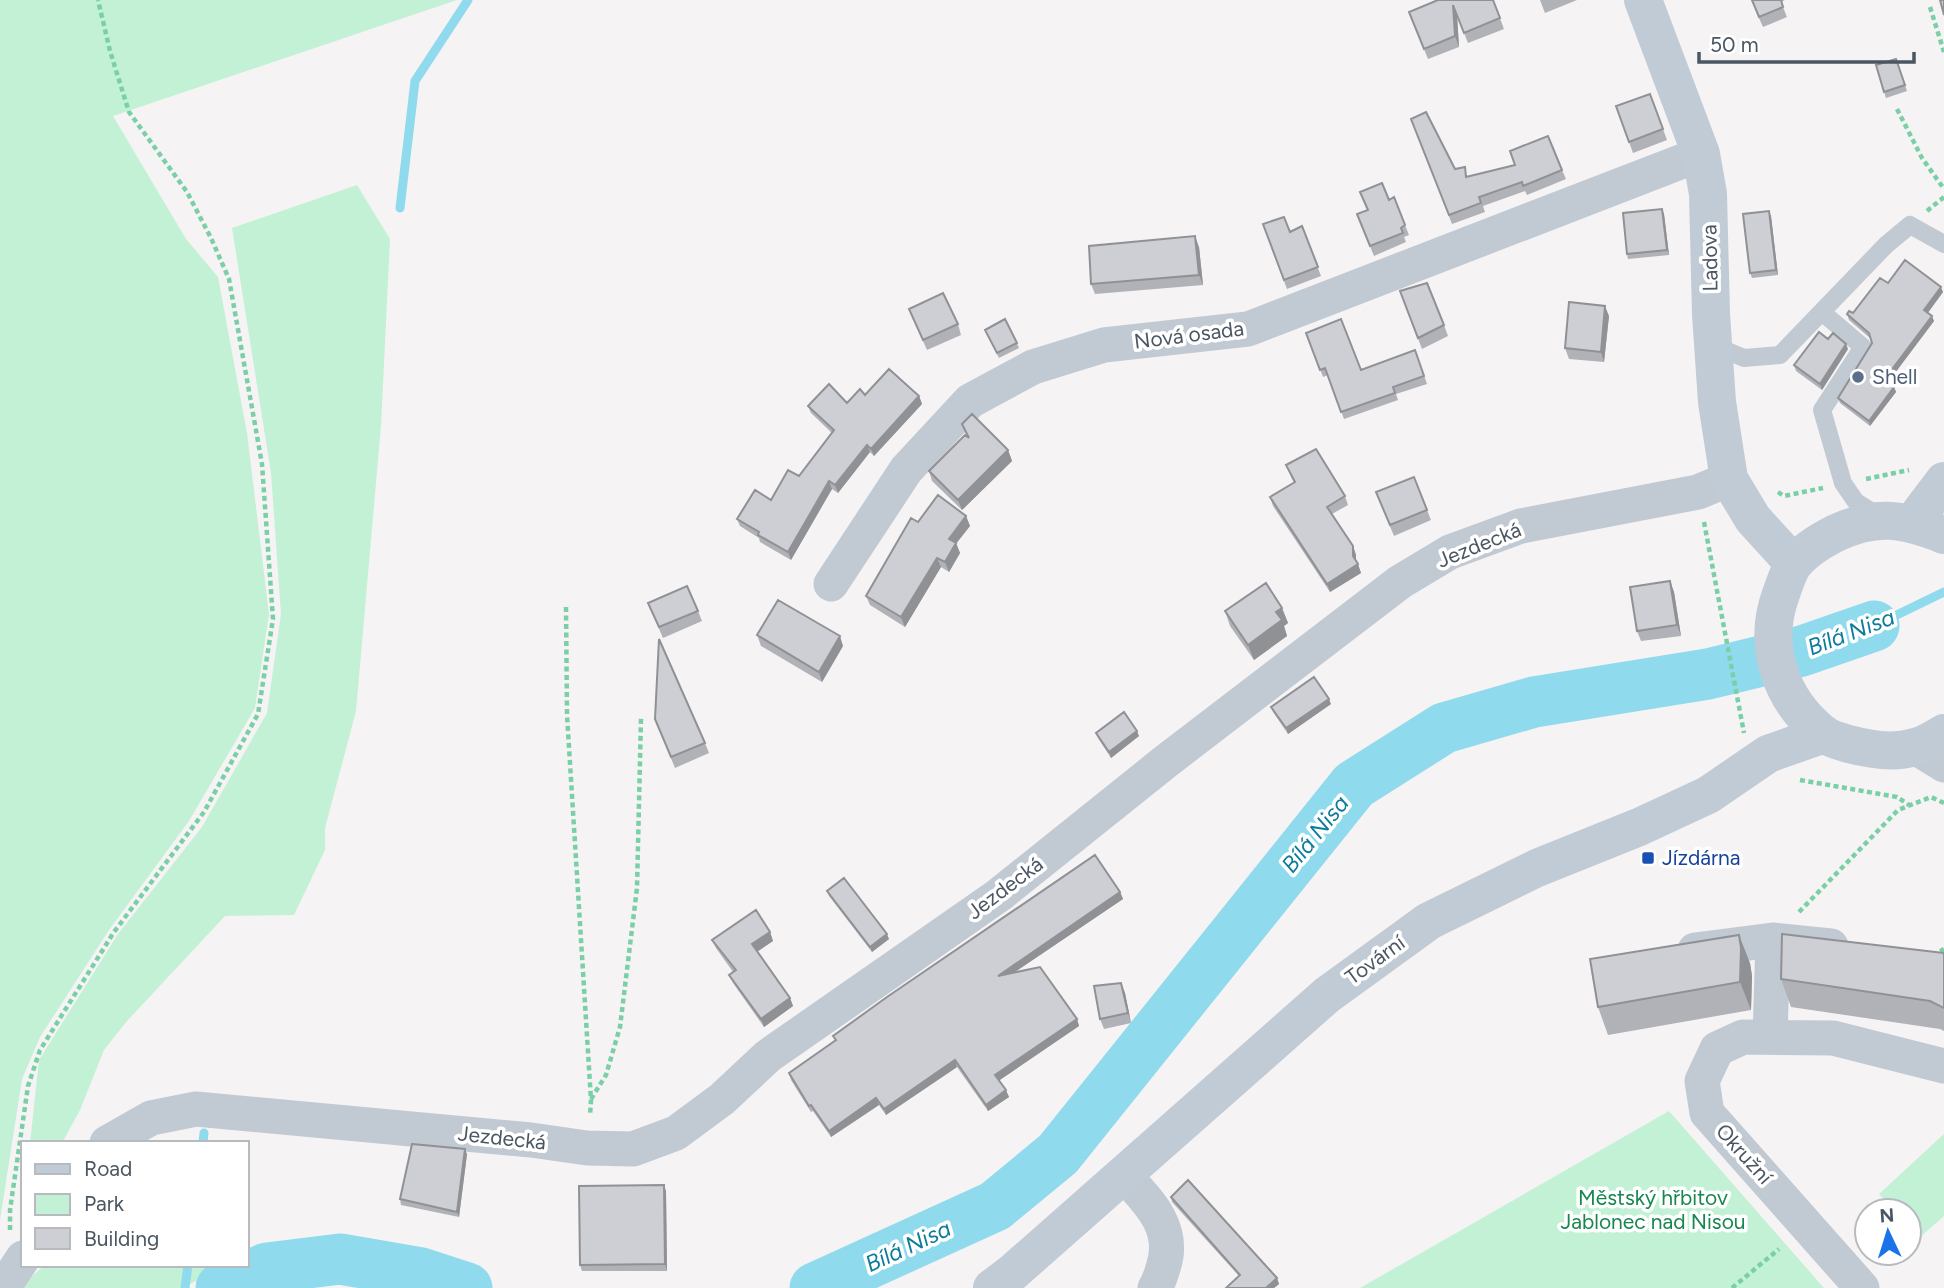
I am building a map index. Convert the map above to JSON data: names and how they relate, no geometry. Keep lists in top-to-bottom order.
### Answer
{
  "streets": {
    "street": [
      "Ladova",
      "Nová osada",
      "Jezdecká",
      "Tovární",
      "Okružní"
    ]
  },
  "crossings": [
    ["Ladova", "Nová osada"],
    ["Ladova", "Jezdecká"]
  ],
  "water": ["Bílá Nisa"],
  "parks": ["Městský hřbitov Jablonec nad Nisou"],
  "places": {
    "other": ["Shell"],
    "transit": ["Jízdárna"]
  },
  "legend": ["Road", "Park", "Building"],
  "scale_bar": "50 m",
  "north": "top"
}
